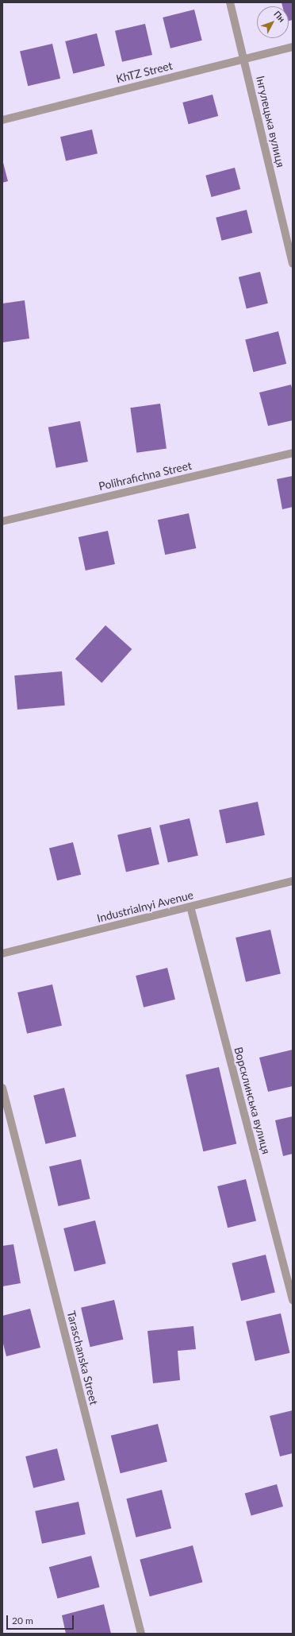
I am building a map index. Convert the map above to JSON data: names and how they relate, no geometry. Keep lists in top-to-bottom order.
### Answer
{
  "streets": {
    "street": [
      "KhTZ Street",
      "Інгулецька вулиця",
      "Polihrafichna Street",
      "Industrialnyi Avenue",
      "Ворсклинська вулиця",
      "Taraschanska Street"
    ]
  },
  "crossings": [
    ["KhTZ Street", "Інгулецька вулиця"],
    ["Industrialnyi Avenue", "Ворсклинська вулиця"]
  ],
  "scale_bar": "20 m",
  "north": "top right"
}
